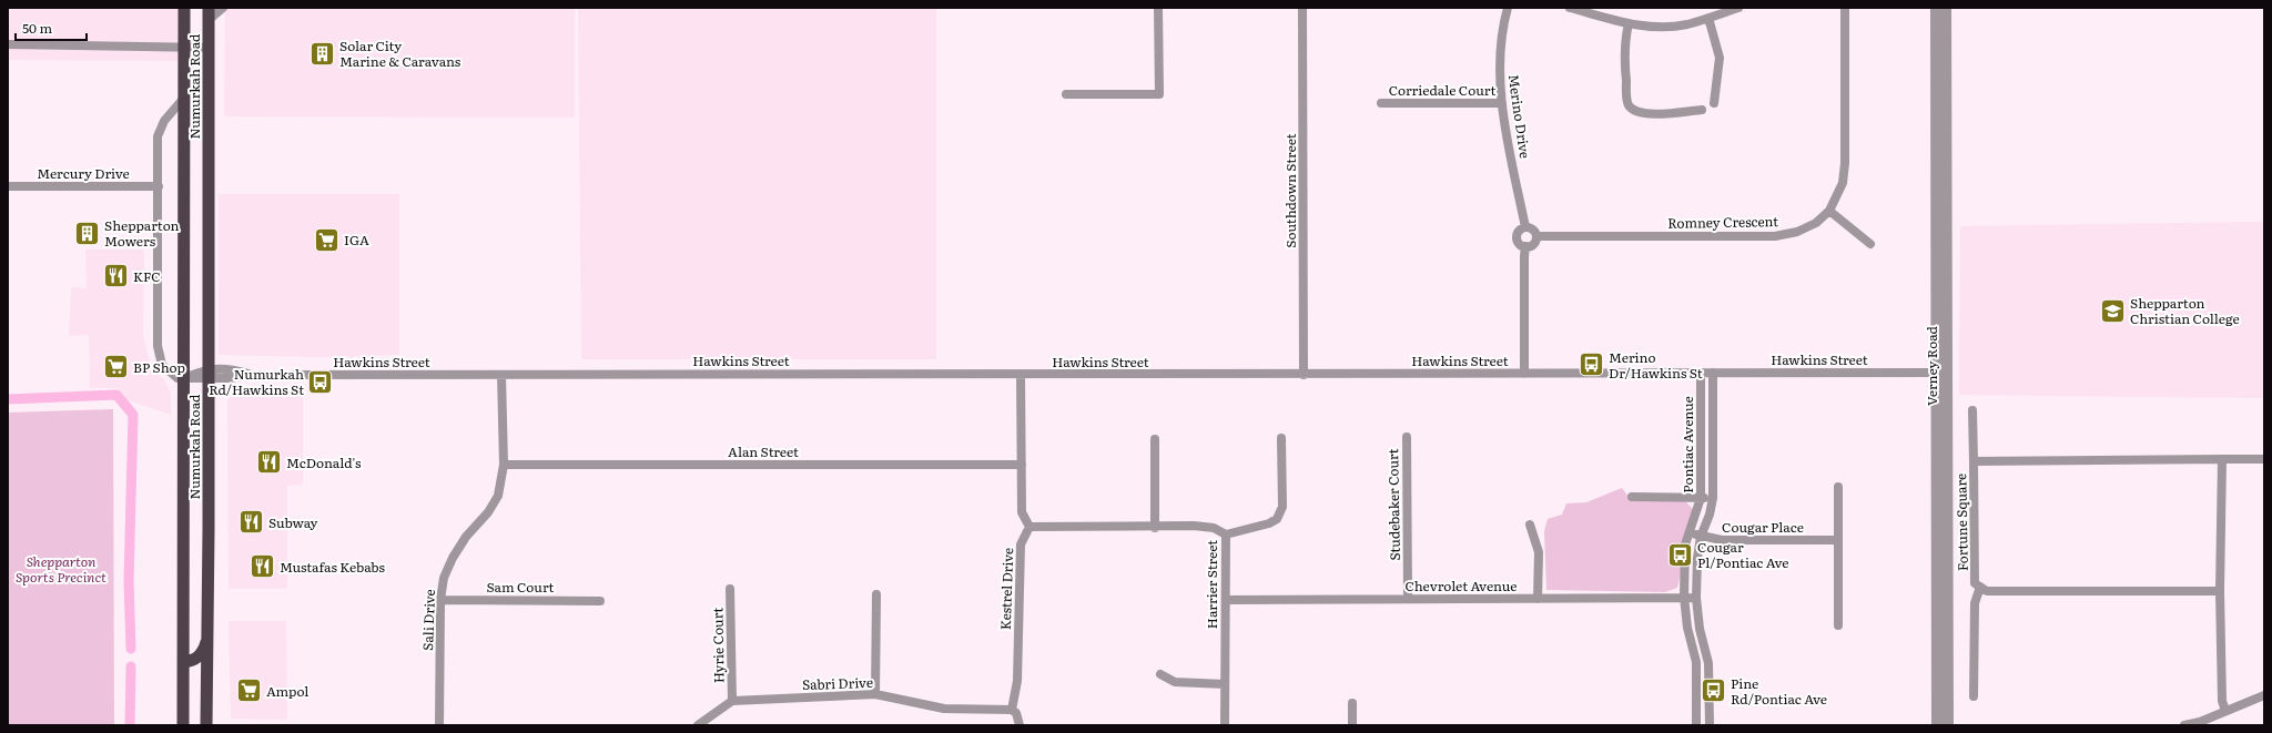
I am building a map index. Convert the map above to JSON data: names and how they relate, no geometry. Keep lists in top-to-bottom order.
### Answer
{
  "streets": {
    "highway": ["Numurkah Road"],
    "street": [
      "Corriedale Court",
      "Merino Drive",
      "Mercury Drive",
      "Southdown Street",
      "Romney Crescent",
      "Hawkins Street",
      "Verney Road",
      "Pontiac Avenue",
      "Alan Street",
      "Studebaker Court",
      "Fortune Square",
      "Cougar Place",
      "Harrier Street",
      "Chevrolet Avenue",
      "Sam Court",
      "Kestrel Drive",
      "Sali Drive",
      "Hyrie Court",
      "Sabri Drive"
    ]
  },
  "crossings": [
    ["Numurkah Road", "Hawkins Street"],
    ["Corriedale Court", "Merino Drive"],
    ["Merino Drive", "Romney Crescent"],
    ["Southdown Street", "Hawkins Street"],
    ["Hawkins Street", "Verney Road"],
    ["Hawkins Street", "Pontiac Avenue"],
    ["Hawkins Street", "Sali Drive"],
    ["Pontiac Avenue", "Cougar Place"],
    ["Pontiac Avenue", "Chevrolet Avenue"],
    ["Alan Street", "Sali Drive"],
    ["Studebaker Court", "Chevrolet Avenue"],
    ["Harrier Street", "Chevrolet Avenue"],
    ["Harrier Street", "Kestrel Drive"],
    ["Sam Court", "Sali Drive"],
    ["Kestrel Drive", "Sabri Drive"],
    ["Hyrie Court", "Sabri Drive"]
  ],
  "parks": ["Shepparton Sports Precinct"],
  "places": {
    "building": ["Solar City Marine & Caravans", "Shepparton Mowers"],
    "supermarket": ["IGA", "BP Shop", "Ampol"],
    "restaurant": [
      "KFC",
      "McDonald's",
      "Subway",
      "Mustafas Kebabs"
    ],
    "school or university": ["Shepparton Christian College"],
    "bus stop": [
      "Merino Dr/Hawkins St",
      "Numurkah Rd/Hawkins St",
      "Cougar Pl/Pontiac Ave",
      "Pine Rd/Pontiac Ave"
    ]
  },
  "scale_bar": "50 m"
}
